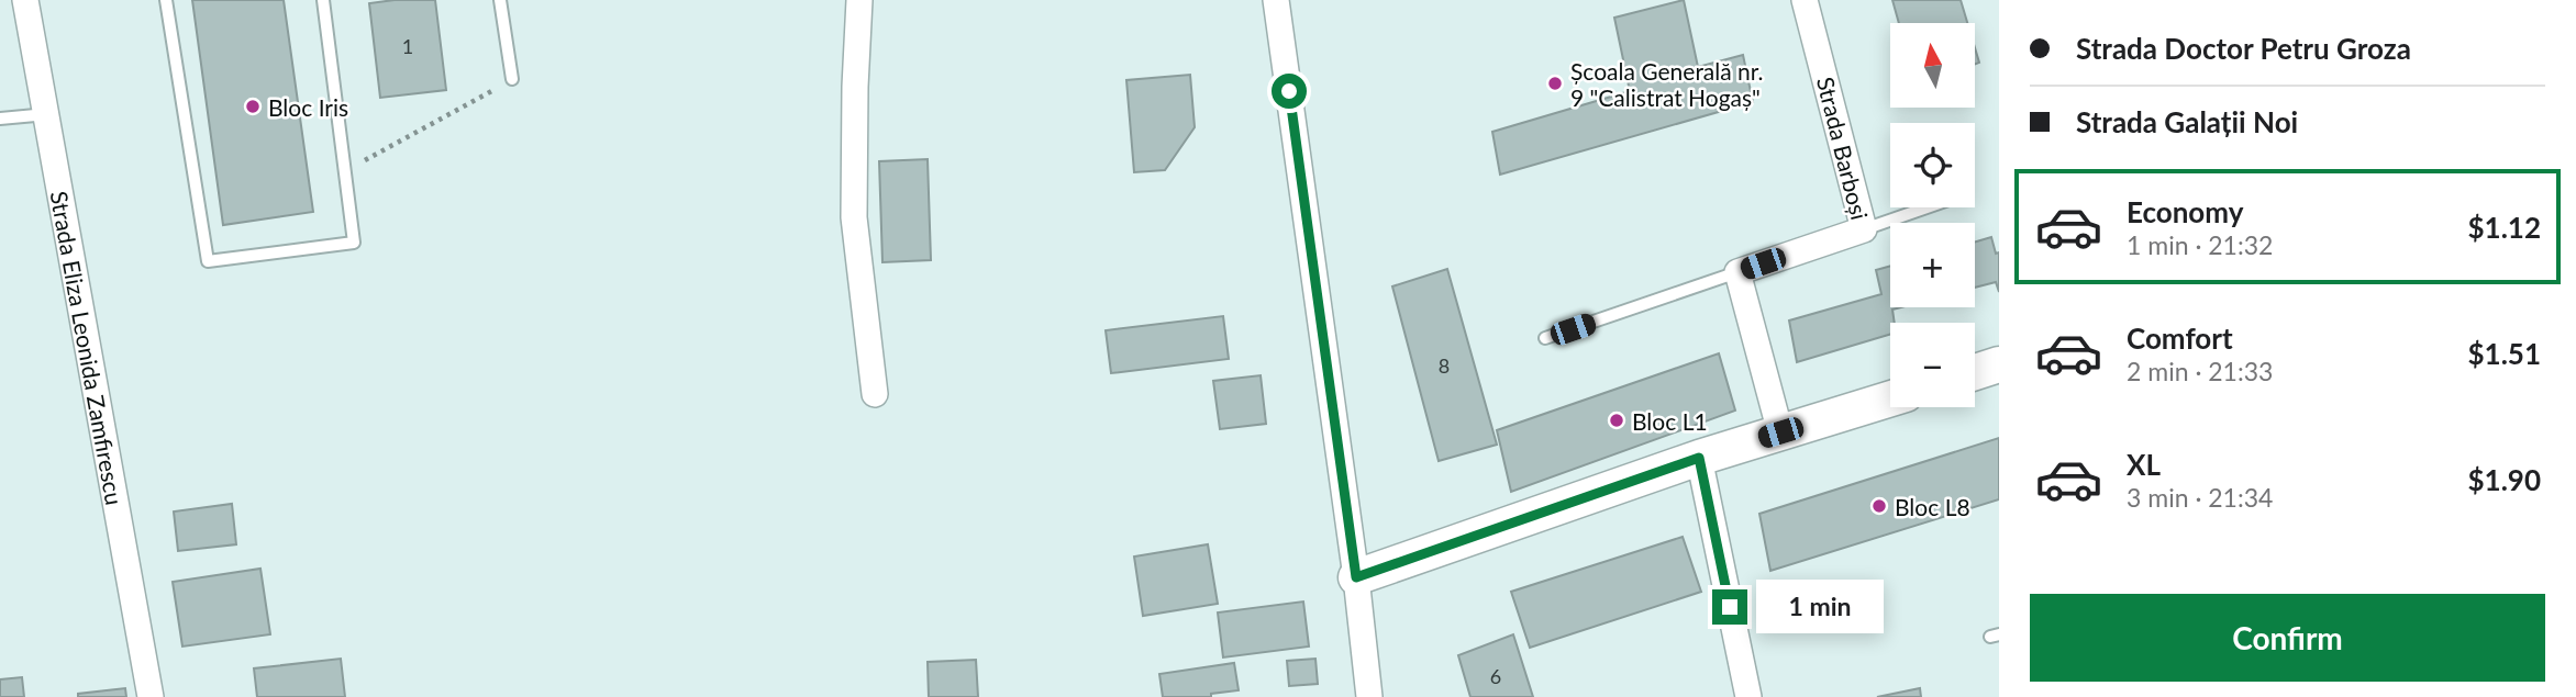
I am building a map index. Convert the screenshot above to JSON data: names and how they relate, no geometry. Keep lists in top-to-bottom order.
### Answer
{
  "streets": {
    "street": ["Strada Barboși", "Strada Eliza Leonida Zamfirescu"]
  },
  "places": [
    "Școala Generală nr. 9 \"Calistrat Hogaș\"",
    "Bloc Iris",
    "Bloc L1",
    "Bloc L8"
  ],
  "house_numbers": ["1", "8", "6"],
  "north": "top",
  "page": {
    "banner": ["Strada Doctor Petru Groza", "Strada Galații Noi"],
    "map_buttons": ["+", "−"],
    "list": [
      {
        "name": "Economy",
        "note": "1 min · 21:32",
        "value": "$1.12"
      },
      {
        "name": "Comfort",
        "note": "2 min · 21:33",
        "value": "$1.51"
      },
      {
        "name": "XL",
        "note": "3 min · 21:34",
        "value": "$1.90"
      }
    ],
    "buttons": "Confirm",
    "bubble": "1 min"
  }
}
